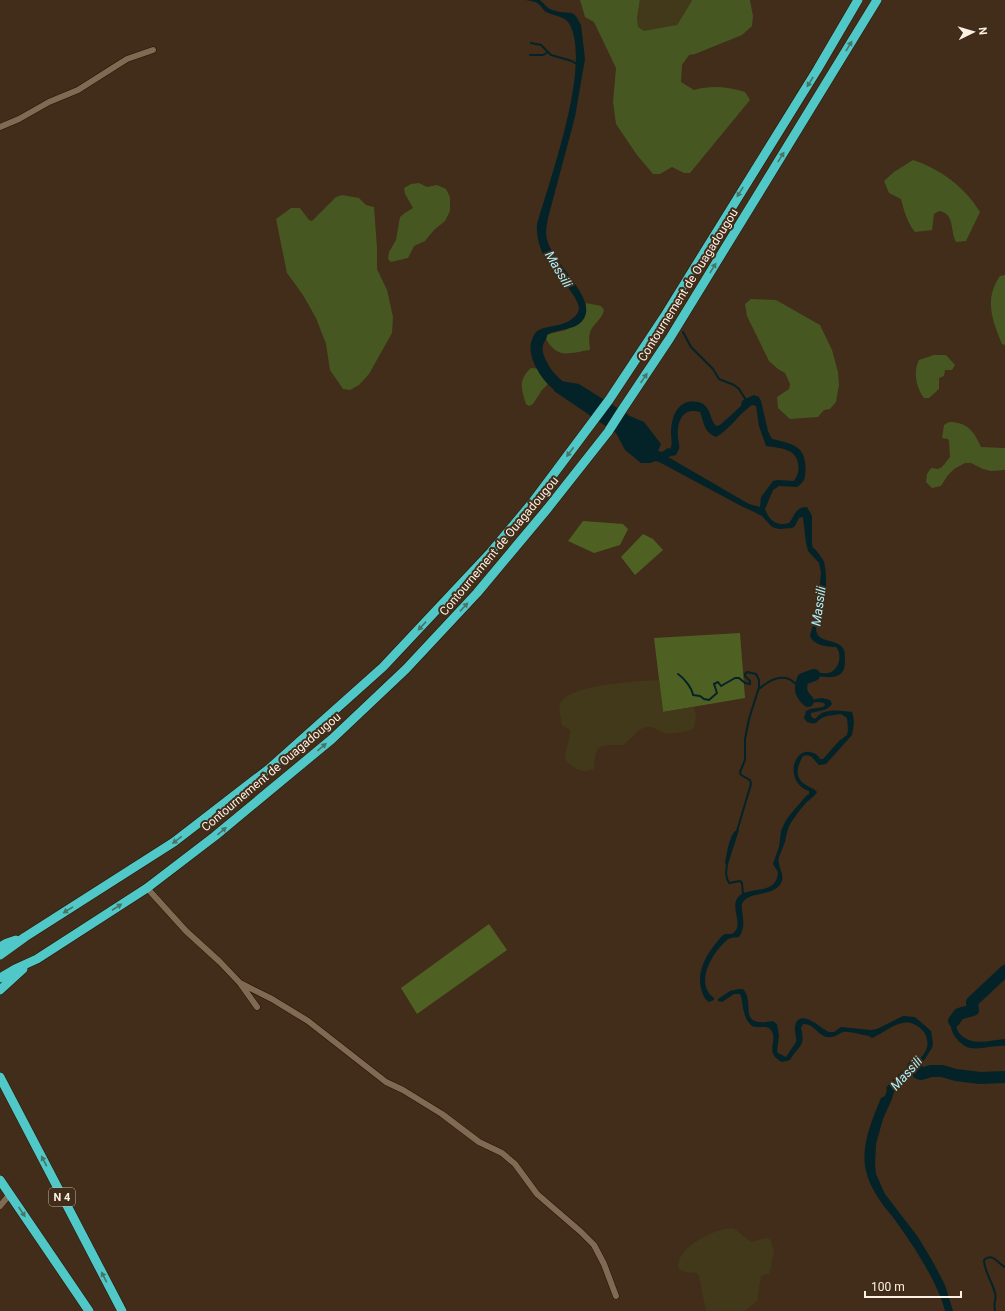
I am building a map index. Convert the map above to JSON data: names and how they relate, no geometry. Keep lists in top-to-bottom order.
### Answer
{
  "streets": {
    "highway": ["Contournement de Ouagadougou", "N 4"]
  },
  "water": ["Massili"],
  "scale_bar": "100 m",
  "north": "right"
}
